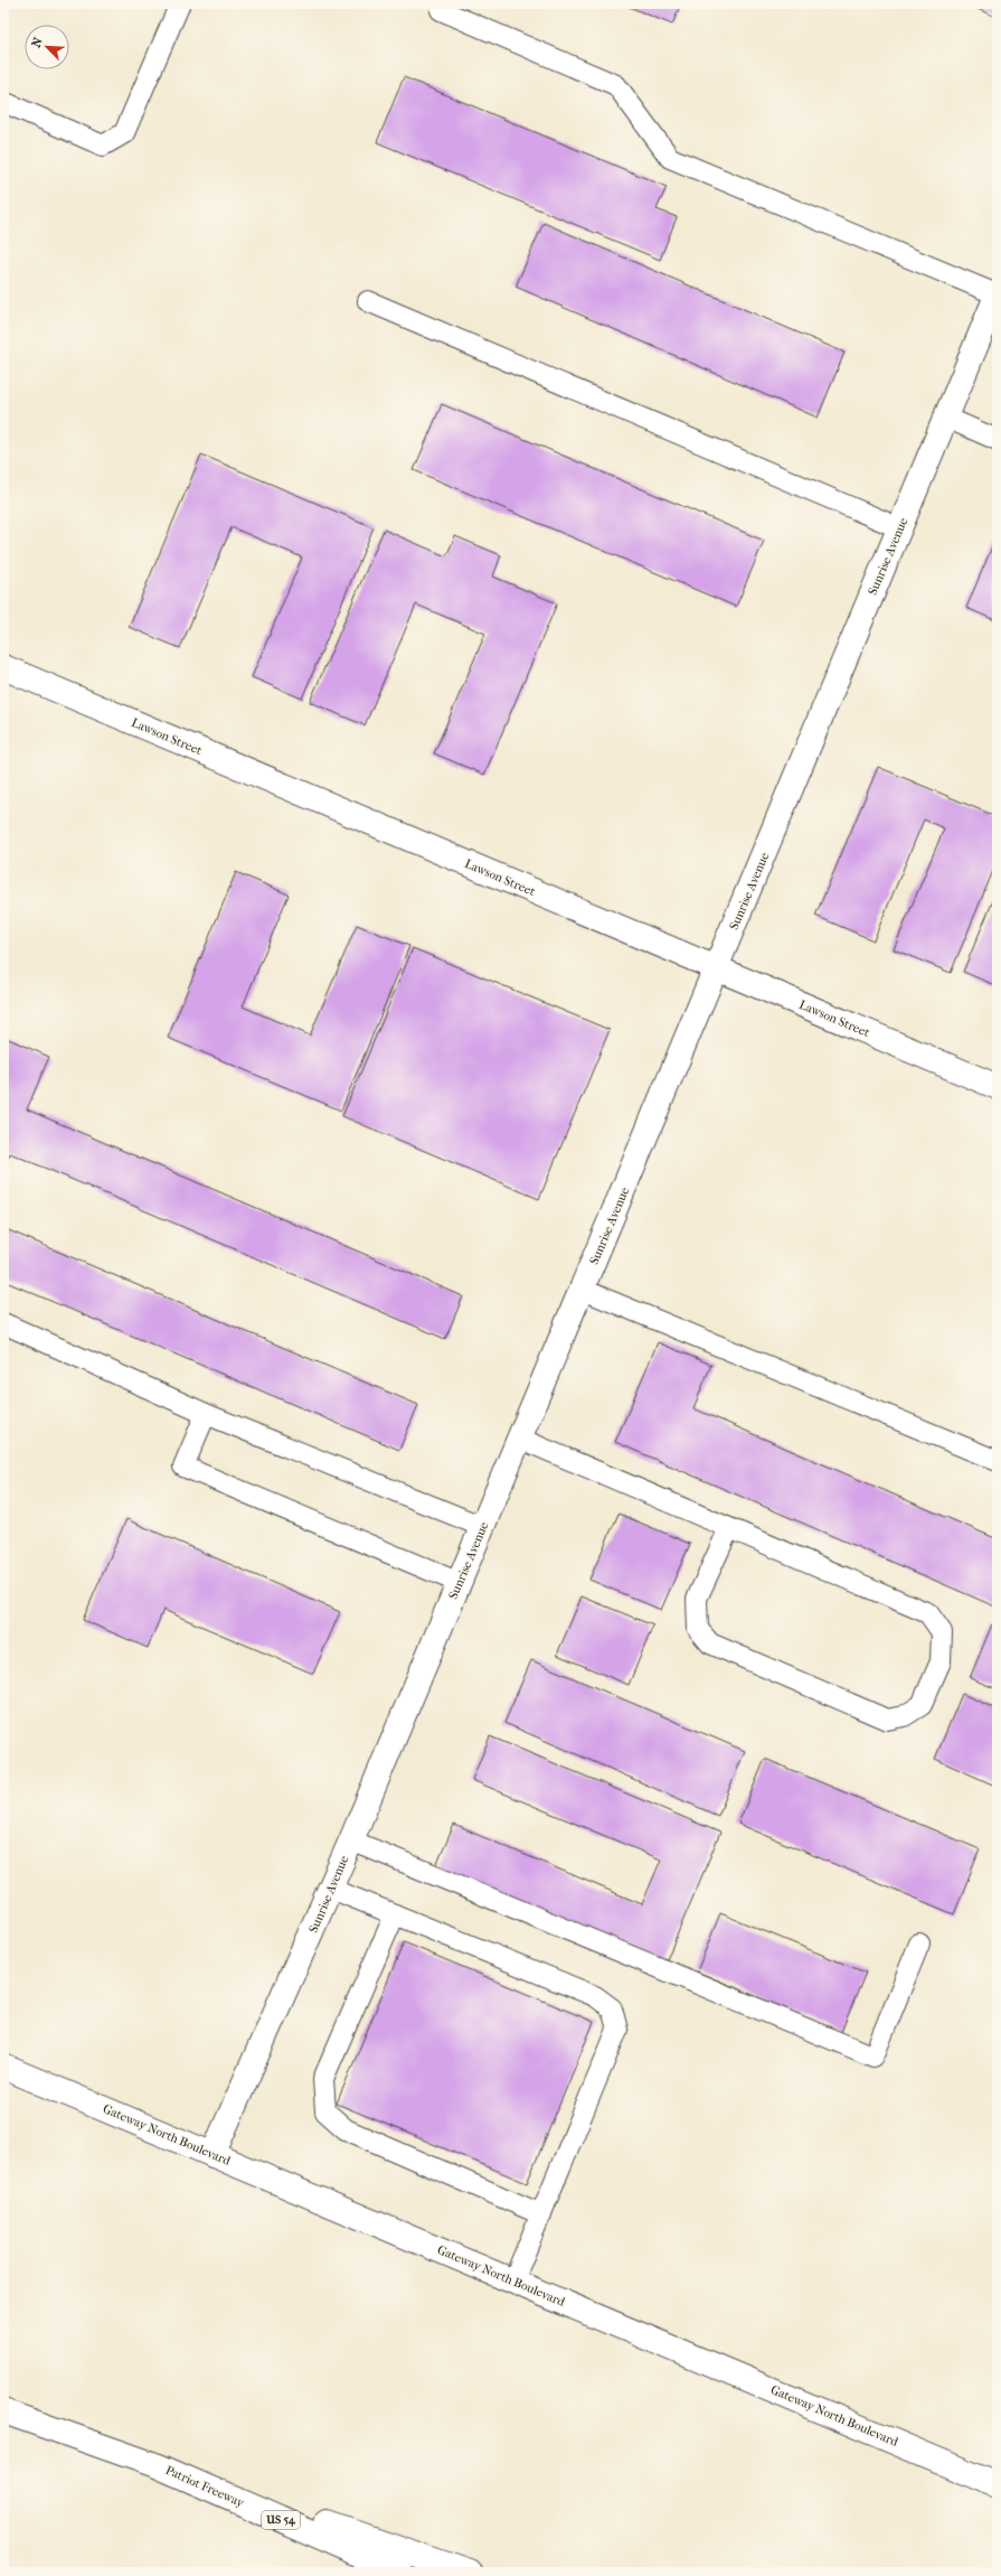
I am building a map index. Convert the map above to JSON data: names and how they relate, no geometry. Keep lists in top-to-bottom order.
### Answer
{
  "streets": {
    "main road": [
      "Sunrise Avenue",
      "Lawson Street",
      "Gateway North Boulevard",
      "Patriot Freeway",
      "US 54"
    ]
  },
  "crossings": [
    ["Sunrise Avenue", "Lawson Street"],
    ["Sunrise Avenue", "Gateway North Boulevard"]
  ],
  "north": "top left"
}
